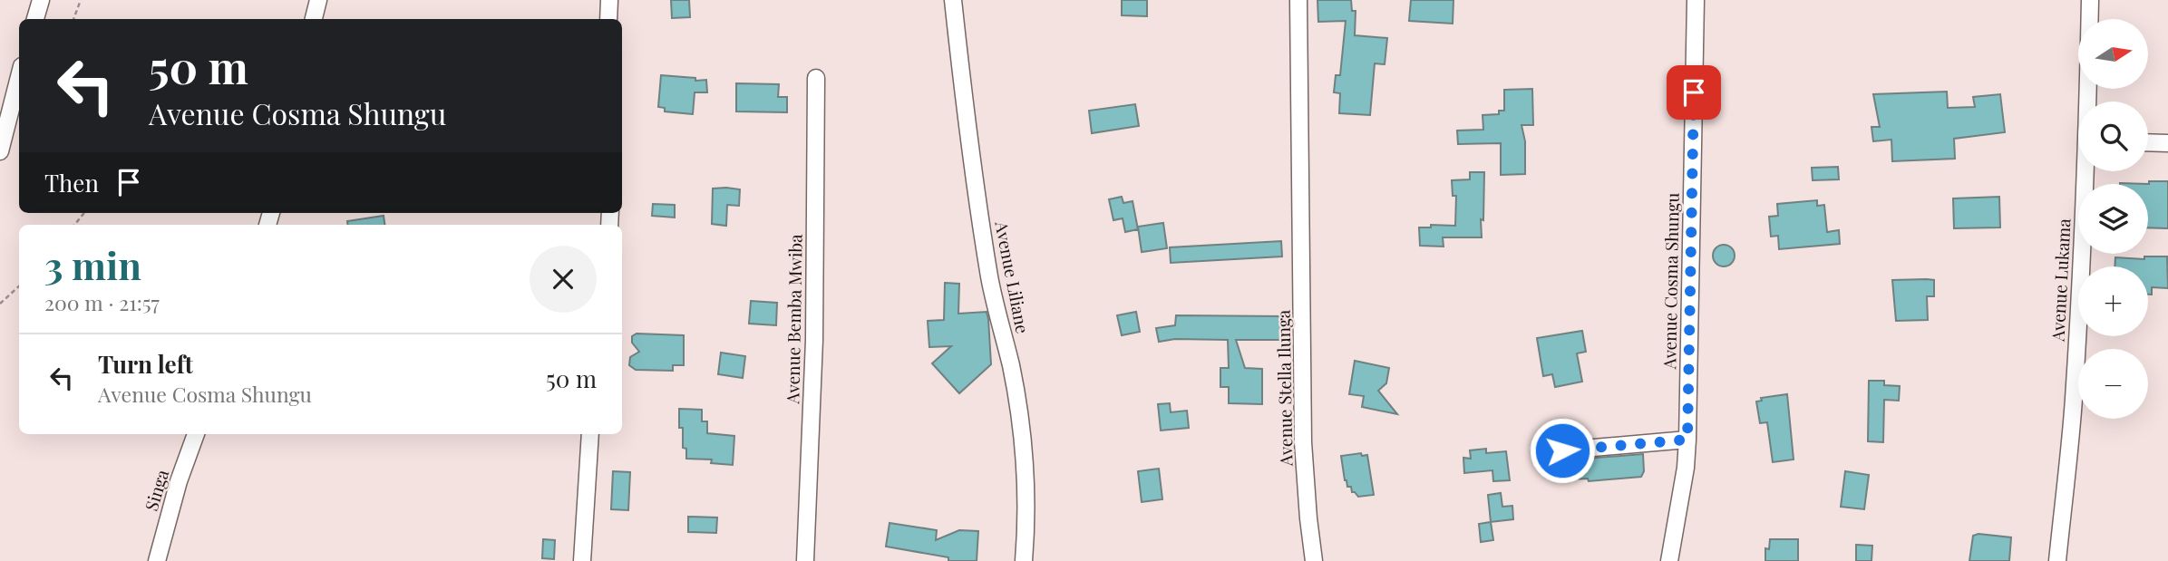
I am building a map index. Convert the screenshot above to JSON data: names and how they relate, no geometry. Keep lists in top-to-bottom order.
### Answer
{
  "streets": {
    "street": [
      "Avenue Liliane",
      "Avenue Lukama",
      "Avenue Cosma Shungu",
      "Avenue Bemba Mwiba",
      "Avenue Stella Ilunga",
      "Singa"
    ]
  },
  "north": "right",
  "page": {
    "map_buttons": ["+", "−"],
    "turn": ["50 m", "Avenue Cosma Shungu"],
    "then": "Then",
    "heading": ["3 min", "200 m · 21:57"],
    "list": [
      {
        "name": "Turn left",
        "note": "Avenue Cosma Shungu",
        "value": "50 m"
      }
    ]
  }
}
